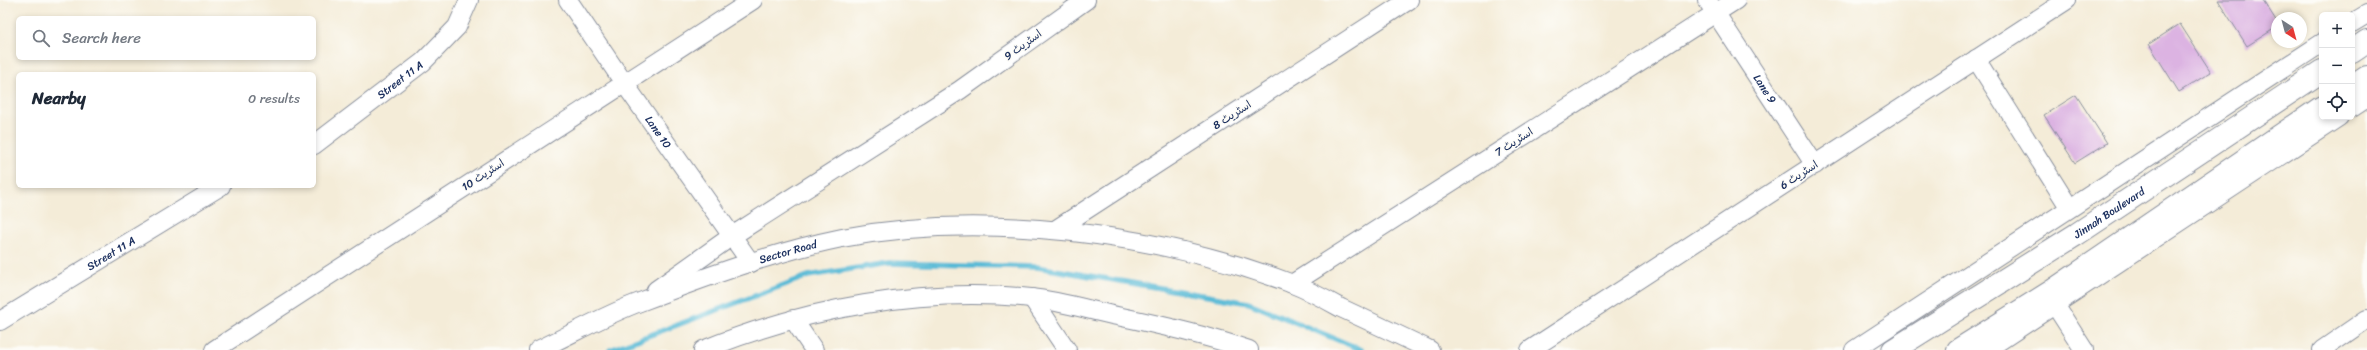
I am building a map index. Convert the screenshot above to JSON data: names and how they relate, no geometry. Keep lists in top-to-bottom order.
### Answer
{
  "streets": {
    "street": [
      "اسٹریٹ 9",
      "Street 11 A",
      "Lane 9",
      "اسٹریٹ 8",
      "Lane 10",
      "اسٹریٹ 7",
      "اسٹریٹ 10",
      "اسٹریٹ 6",
      "Jinnah Boulevard",
      "Sector Road"
    ]
  },
  "crossings": [
    ["اسٹریٹ 9", "Lane 10"],
    ["اسٹریٹ 9", "Sector Road"],
    ["Lane 9", "اسٹریٹ 7"],
    ["Lane 9", "اسٹریٹ 6"],
    ["اسٹریٹ 8", "Sector Road"],
    ["Lane 10", "اسٹریٹ 10"],
    ["Lane 10", "Sector Road"],
    ["اسٹریٹ 7", "Sector Road"]
  ],
  "north": "bottom right",
  "page": {
    "map_buttons": ["+", "−"],
    "search": "Search here",
    "heading": ["Nearby", "0 results"]
  }
}
